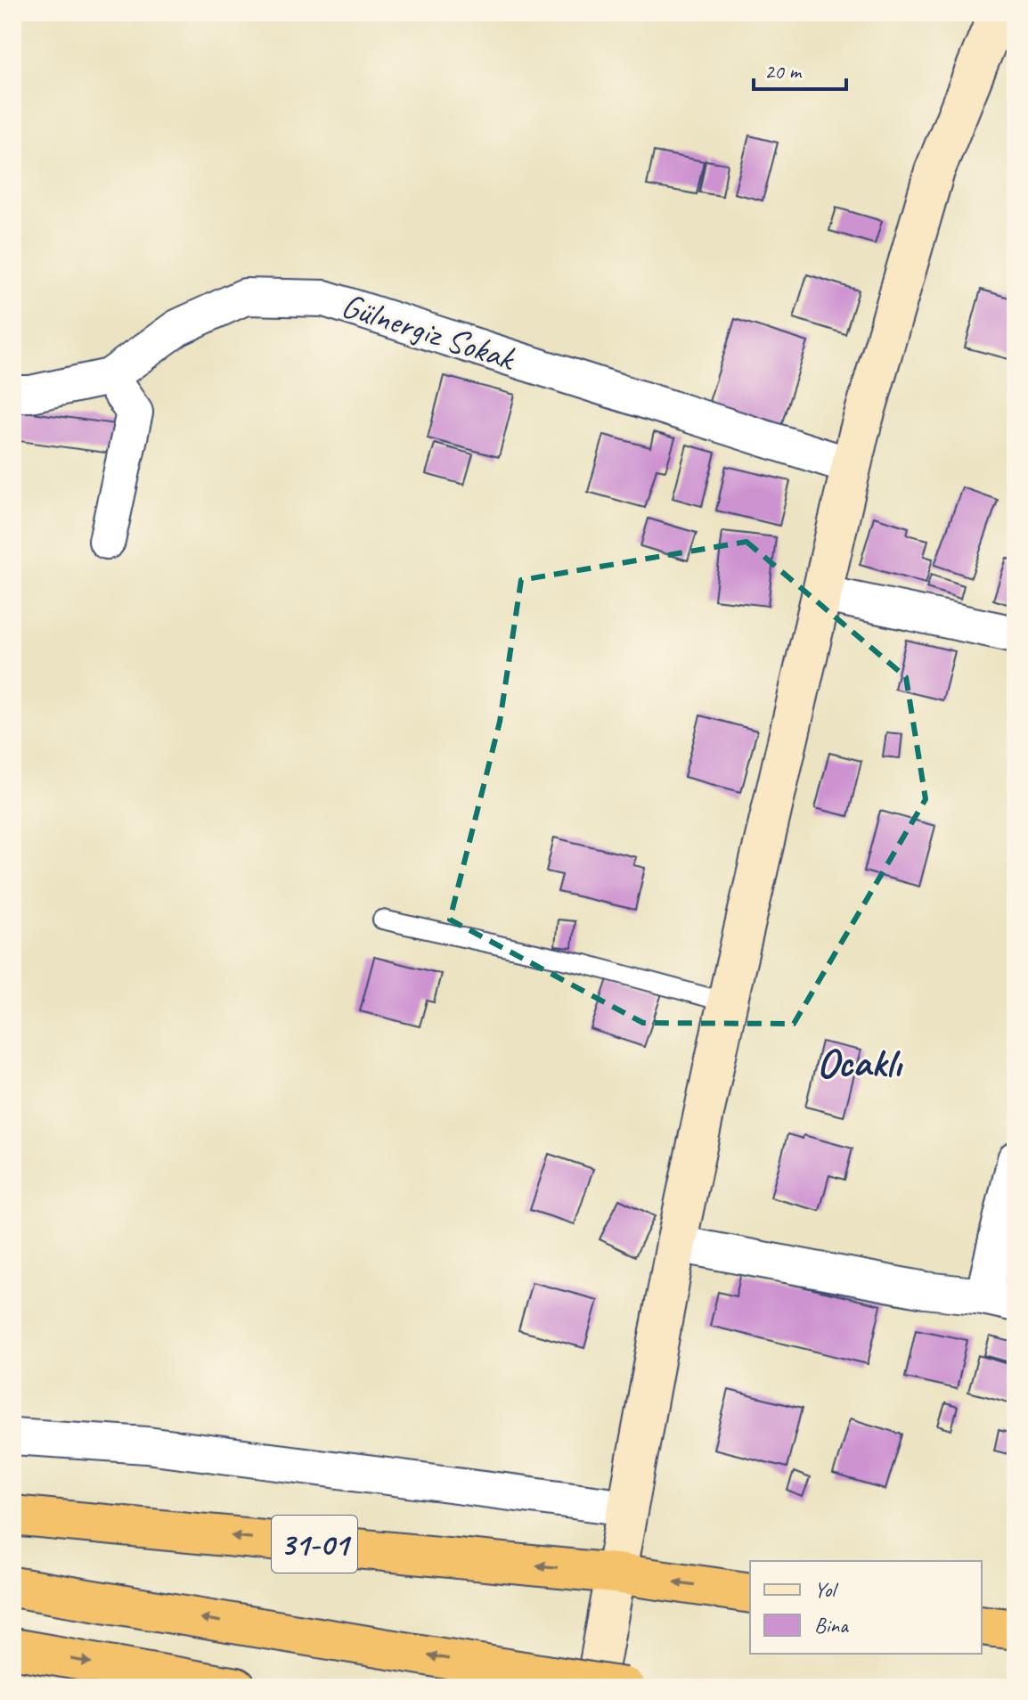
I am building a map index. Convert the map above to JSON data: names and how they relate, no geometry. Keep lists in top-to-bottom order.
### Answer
{
  "streets": {
    "highway": ["31-01"],
    "street": ["Gülnergiz Sokak"]
  },
  "districts": ["Ocaklı"],
  "legend": ["Yol", "Bina"],
  "scale_bar": "20 m"
}
